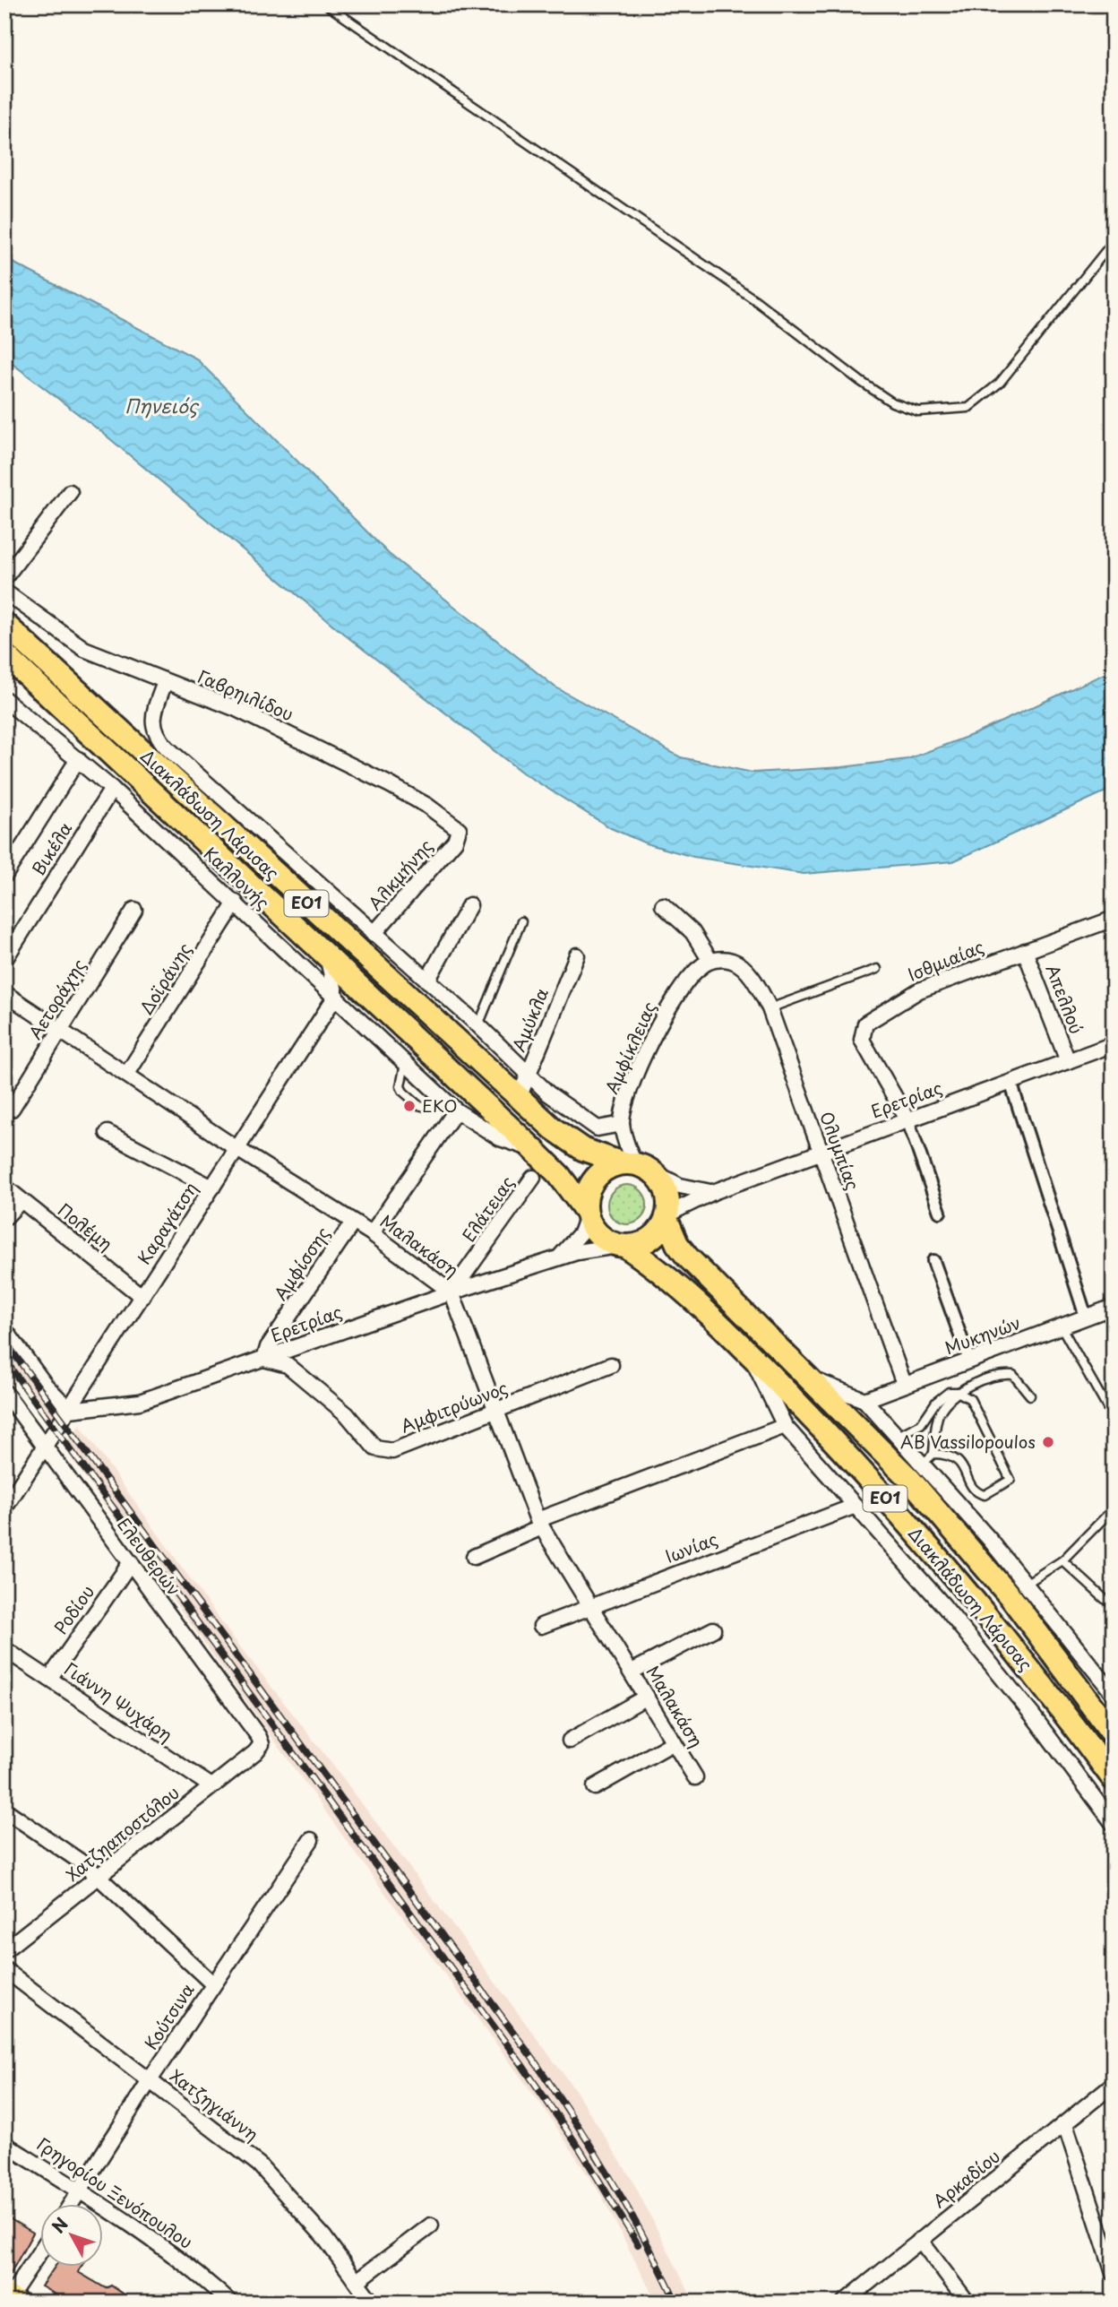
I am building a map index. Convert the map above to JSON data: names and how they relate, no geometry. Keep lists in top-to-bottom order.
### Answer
{
  "streets": {
    "main road": ["Διακλάδωση Λάρισας", "ΕΟ1"],
    "street": [
      "Γαβρηιλίδου",
      "Βικέλα",
      "Αλκμήνης",
      "Καλλoνής",
      "Ισθμιαίας",
      "Δοϊράνης",
      "Αετοράχης",
      "Απελλού",
      "Αμύκλα",
      "Αμφίκλειας",
      "Ερετρίας",
      "Ολυμπίας",
      "Ελάτειας",
      "Καραγάτση",
      "Πολέμη",
      "Μαλακάση",
      "Αμφίσσης",
      "Μυκηνών",
      "Αμφιτρύωνος",
      "Ιωνίας",
      "Ελευθερών",
      "Ροδίου",
      "Γιάννη Ψυχάρη",
      "Χατζηαποστόλου",
      "Κούτσινα",
      "Χατζηγιάννη",
      "Αρκαδίου",
      "Γρηγορίου Ξενόπουλου"
    ]
  },
  "crossings": [
    ["Γαβρηιλίδου", "Αλκμήνης"],
    ["Διακλάδωση Λάρισας", "Καλλoνής"],
    ["Διακλάδωση Λάρισας", "ΕΟ1"],
    ["Διακλάδωση Λάρισας", "Αμύκλα"],
    ["Διακλάδωση Λάρισας", "Ερετρίας"],
    ["Βικέλα", "Καλλoνής"],
    ["Καλλoνής", "Δοϊράνης"],
    ["Καλλoνής", "Καραγάτση"],
    ["ΕΟ1", "Ερετρίας"],
    ["Ισθμιαίας", "Απελλού"],
    ["Ισθμιαίας", "Ερετρίας"],
    ["Δοϊράνης", "Μαλακάση"],
    ["Αετοράχης", "Μαλακάση"],
    ["Απελλού", "Ερετρίας"],
    ["Αμφίκλειας", "Ολυμπίας"],
    ["Ερετρίας", "Ολυμπίας"],
    ["Ερετρίας", "Ελάτειας"],
    ["Ερετρίας", "Καραγάτση"],
    ["Ερετρίας", "Μαλακάση"],
    ["Ερετρίας", "Αμφίσσης"],
    ["Ερετρίας", "Αμφιτρύωνος"],
    ["Ολυμπίας", "Μυκηνών"],
    ["Ελάτειας", "Μαλακάση"],
    ["Καραγάτση", "Πολέμη"],
    ["Καραγάτση", "Μαλακάση"],
    ["Καραγάτση", "Ελευθερών"],
    ["Μαλακάση", "Αμφίσσης"],
    ["Μαλακάση", "Αμφιτρύωνος"],
    ["Μαλακάση", "Ιωνίας"],
    ["Αμφίσσης", "Αμφιτρύωνος"],
    ["Ελευθερών", "Ροδίου"],
    ["Ελευθερών", "Χατζηαποστόλου"],
    ["Ροδίου", "Γιάννη Ψυχάρη"],
    ["Γιάννη Ψυχάρη", "Χατζηαποστόλου"],
    ["Κούτσινα", "Χατζηγιάννη"],
    ["Κούτσινα", "Γρηγορίου Ξενόπουλου"]
  ],
  "water": ["Πηνειός"],
  "places": ["EKO", "AB Vassilopoulos"],
  "north": "top left"
}
